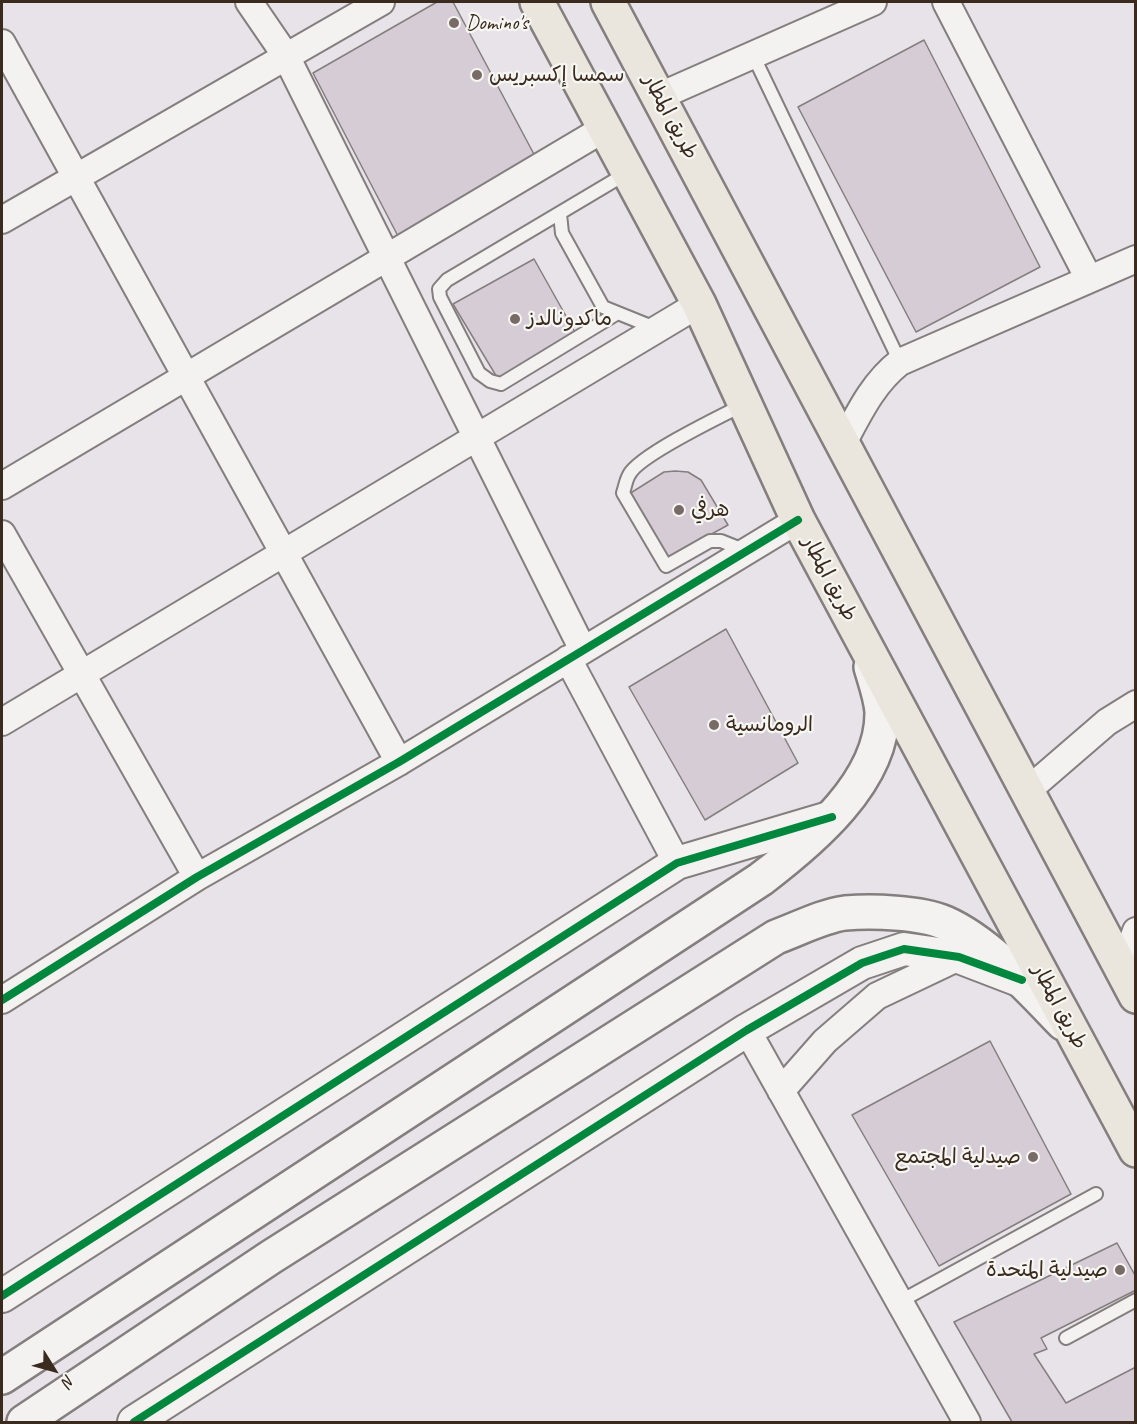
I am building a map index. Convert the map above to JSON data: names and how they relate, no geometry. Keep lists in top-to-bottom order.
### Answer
{
  "streets": {
    "main road": ["طريق المطار"]
  },
  "places": [
    "Domino's",
    "سمسا إكسبريس",
    "ماكدونالدز",
    "هرفي",
    "الرومانسية",
    "صيدلية المجتمع",
    "صيدلية المتحدة"
  ],
  "north": "bottom right"
}
